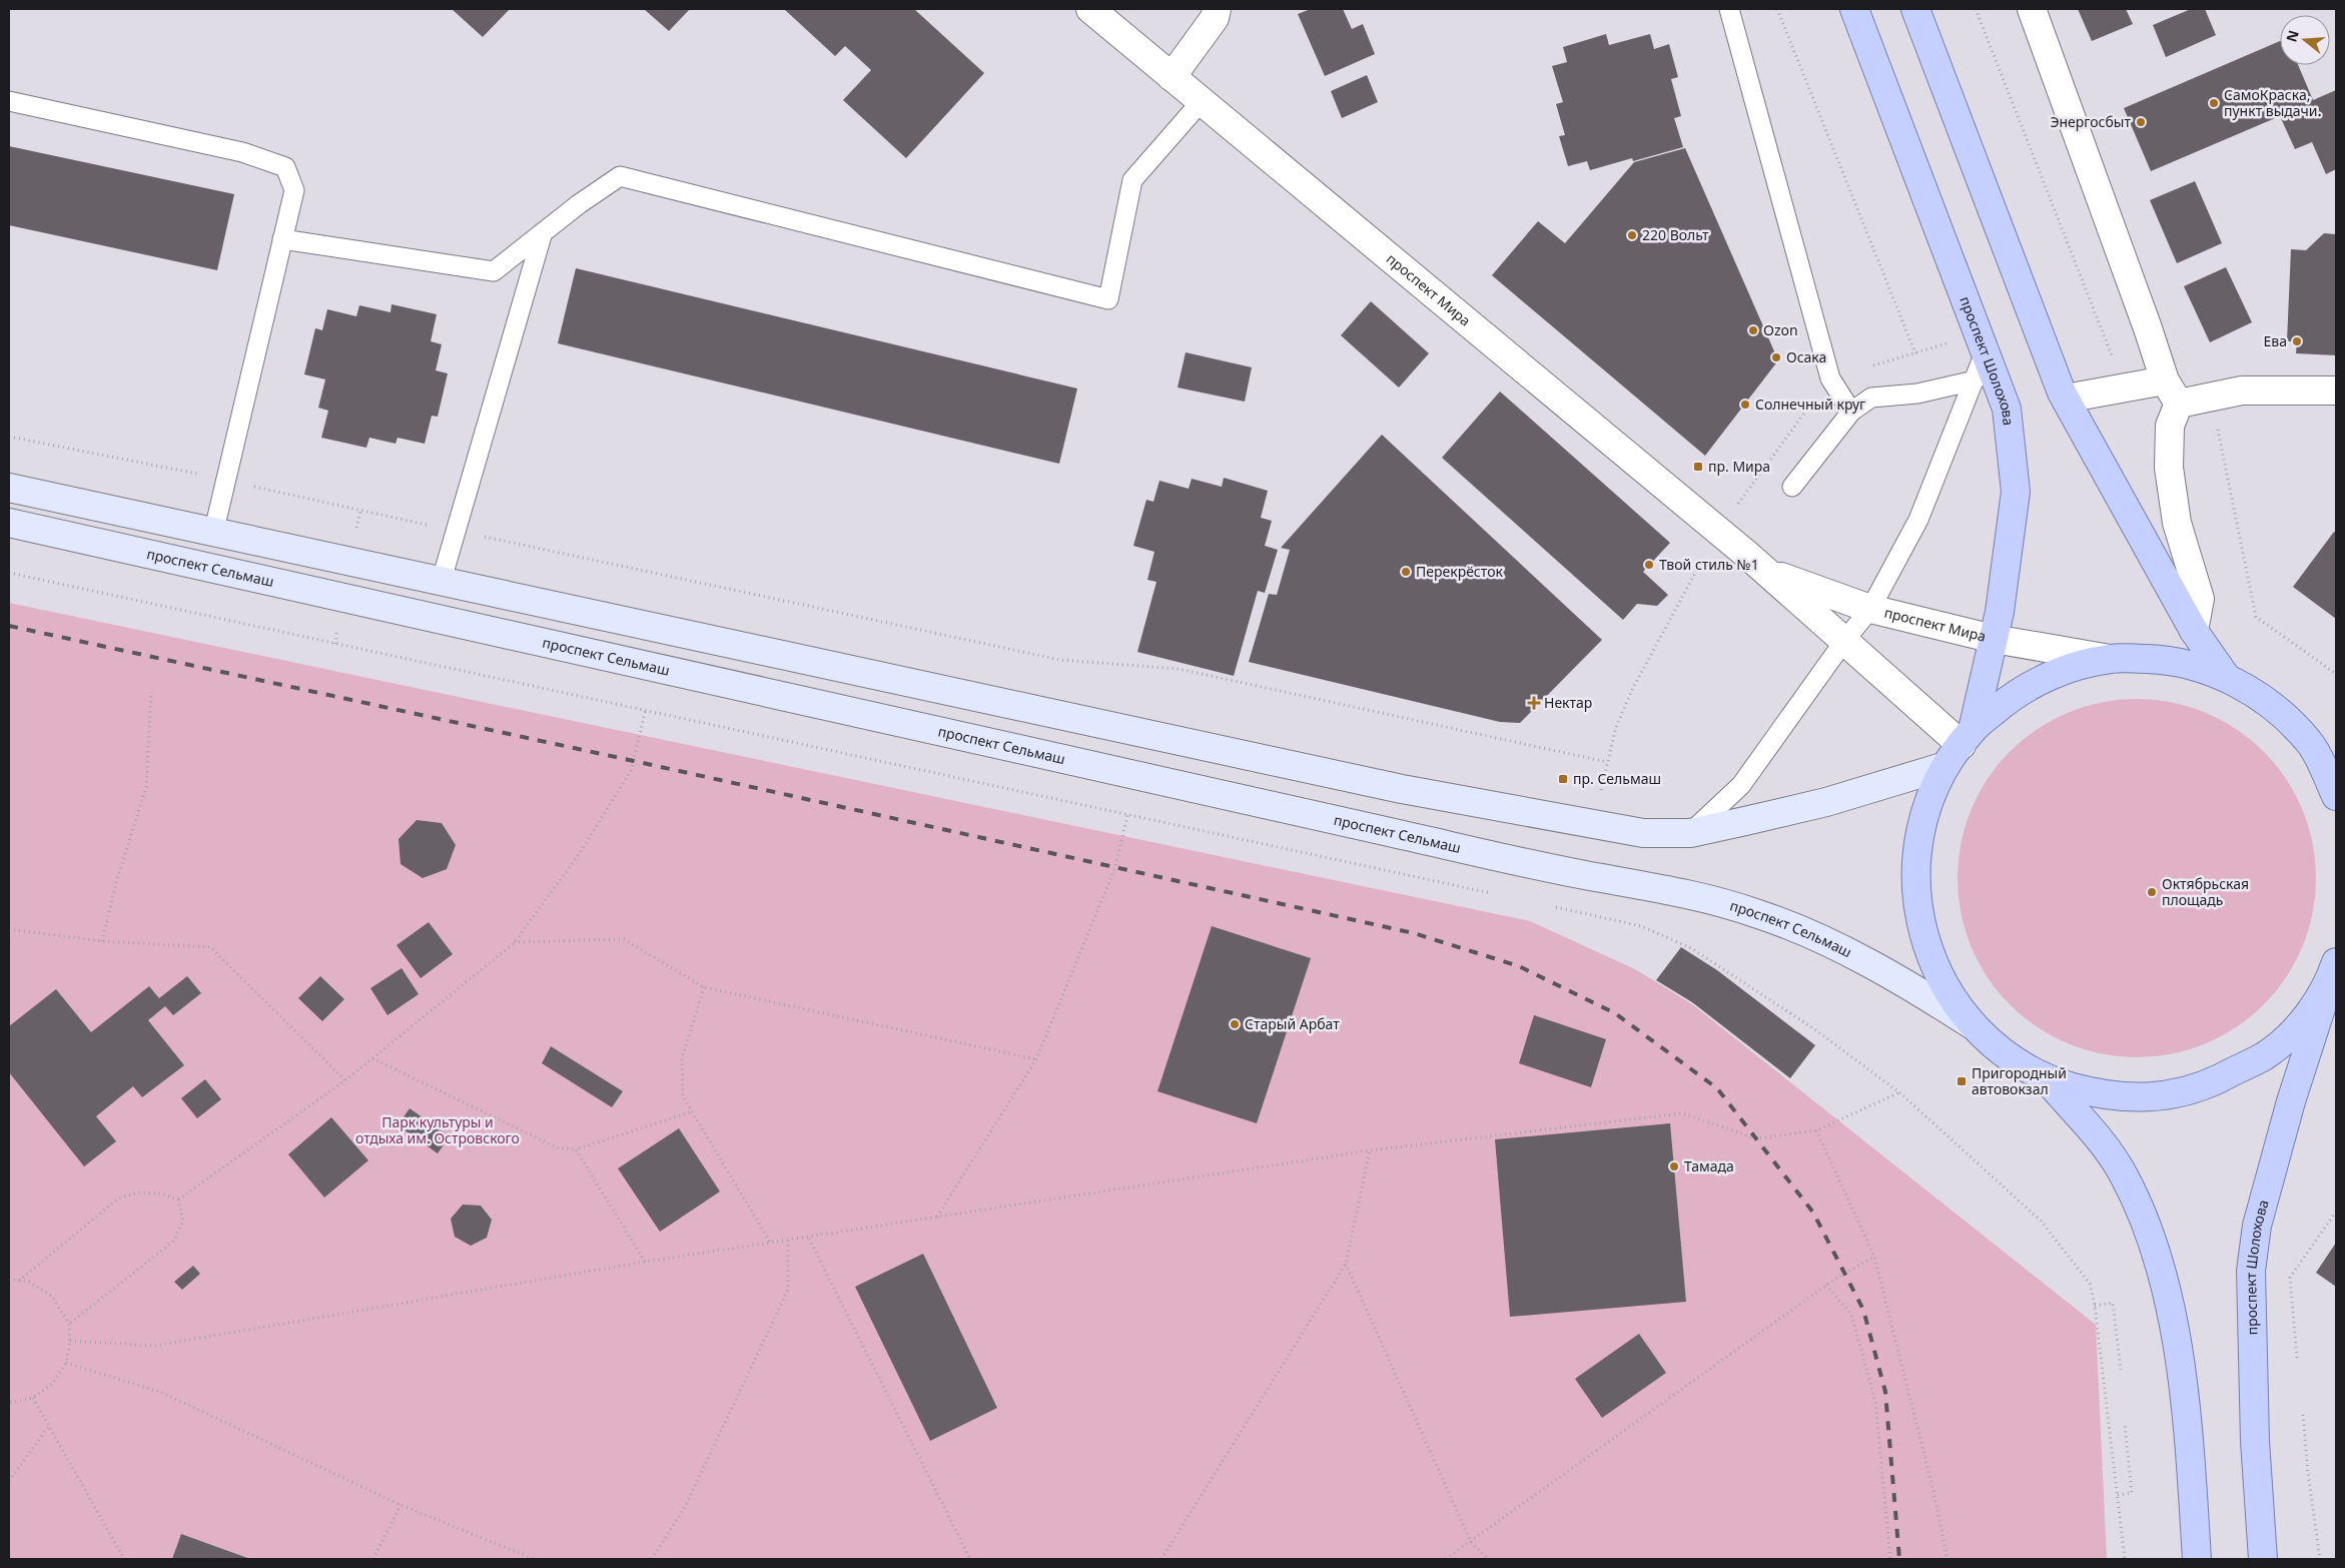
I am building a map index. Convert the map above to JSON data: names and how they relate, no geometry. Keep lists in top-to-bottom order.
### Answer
{
  "streets": {
    "main road": ["проспект Шолохова", "проспект Сельмаш"],
    "street": ["проспект Мира"]
  },
  "crossings": [
    ["проспект Мира", "проспект Шолохова"]
  ],
  "parks": ["Парк культуры и отдыха им. Островского"],
  "places": {
    "other": [
      "СамоКраска, пункт выдачи.",
      "Энергосбыт",
      "220 Вольт",
      "Ozon",
      "Ева",
      "Осака",
      "Солнечный круг",
      "Твой стиль №1",
      "Перекрёсток",
      "Октябрьская площадь",
      "Старый Арбат",
      "Тамада"
    ],
    "transit": ["пр. Мира", "пр. Сельмаш", "Пригородный автовокзал"],
    "health": ["Нектар"]
  },
  "north": "left"
}
